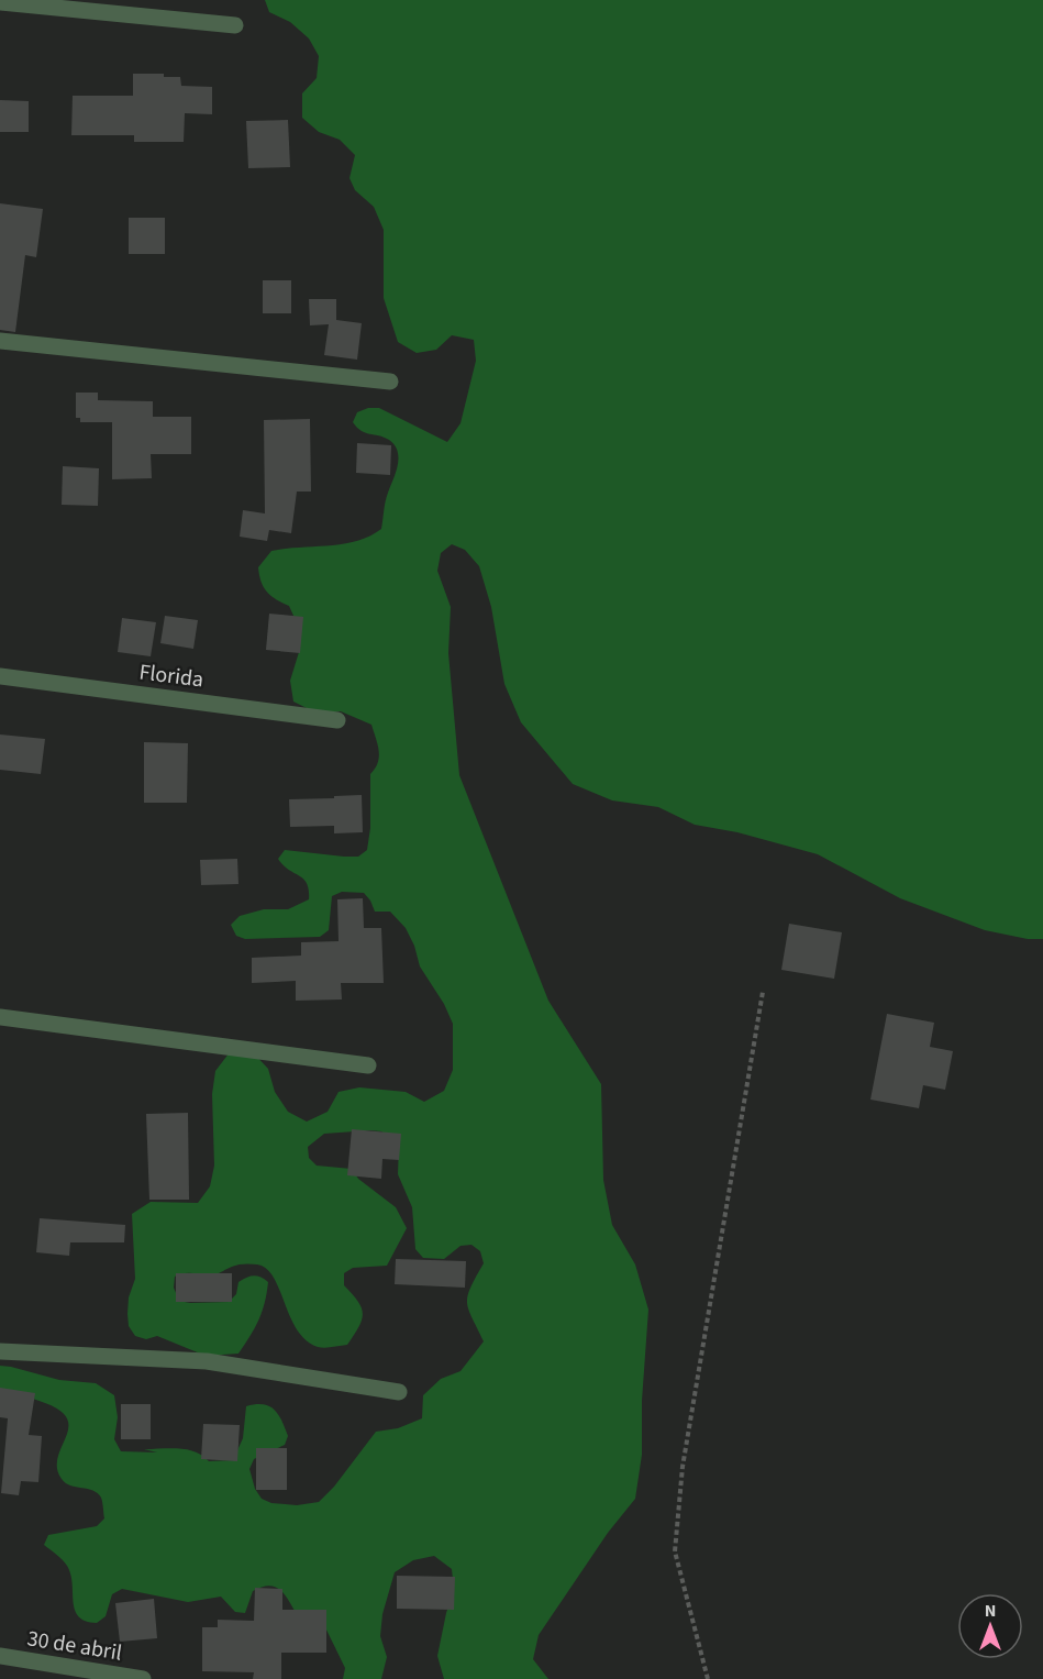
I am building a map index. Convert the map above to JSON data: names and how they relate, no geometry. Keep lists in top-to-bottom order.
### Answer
{
  "streets": {
    "street": ["Florida", "30 de abril"]
  },
  "north": "top"
}
